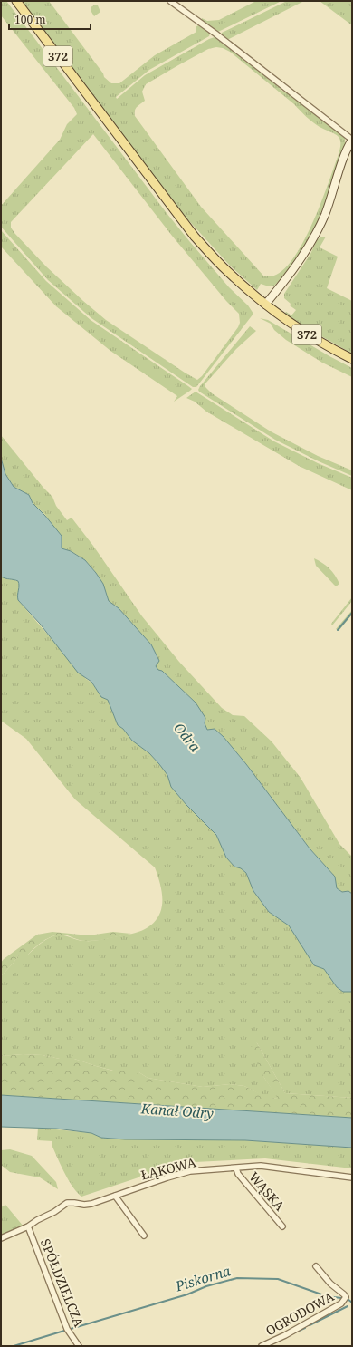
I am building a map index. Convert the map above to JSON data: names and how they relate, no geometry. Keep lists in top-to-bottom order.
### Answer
{
  "streets": {
    "main road": ["372"],
    "street": [
      "ŁĄKOWA",
      "WĄSKA",
      "SPÓŁDZIELCZA",
      "OGRODOWA"
    ]
  },
  "crossings": [
    ["ŁĄKOWA", "WĄSKA"],
    ["ŁĄKOWA", "SPÓŁDZIELCZA"]
  ],
  "water": ["Odra", "Kanał Odry", "Piskorna"],
  "scale_bar": "100 m"
}
